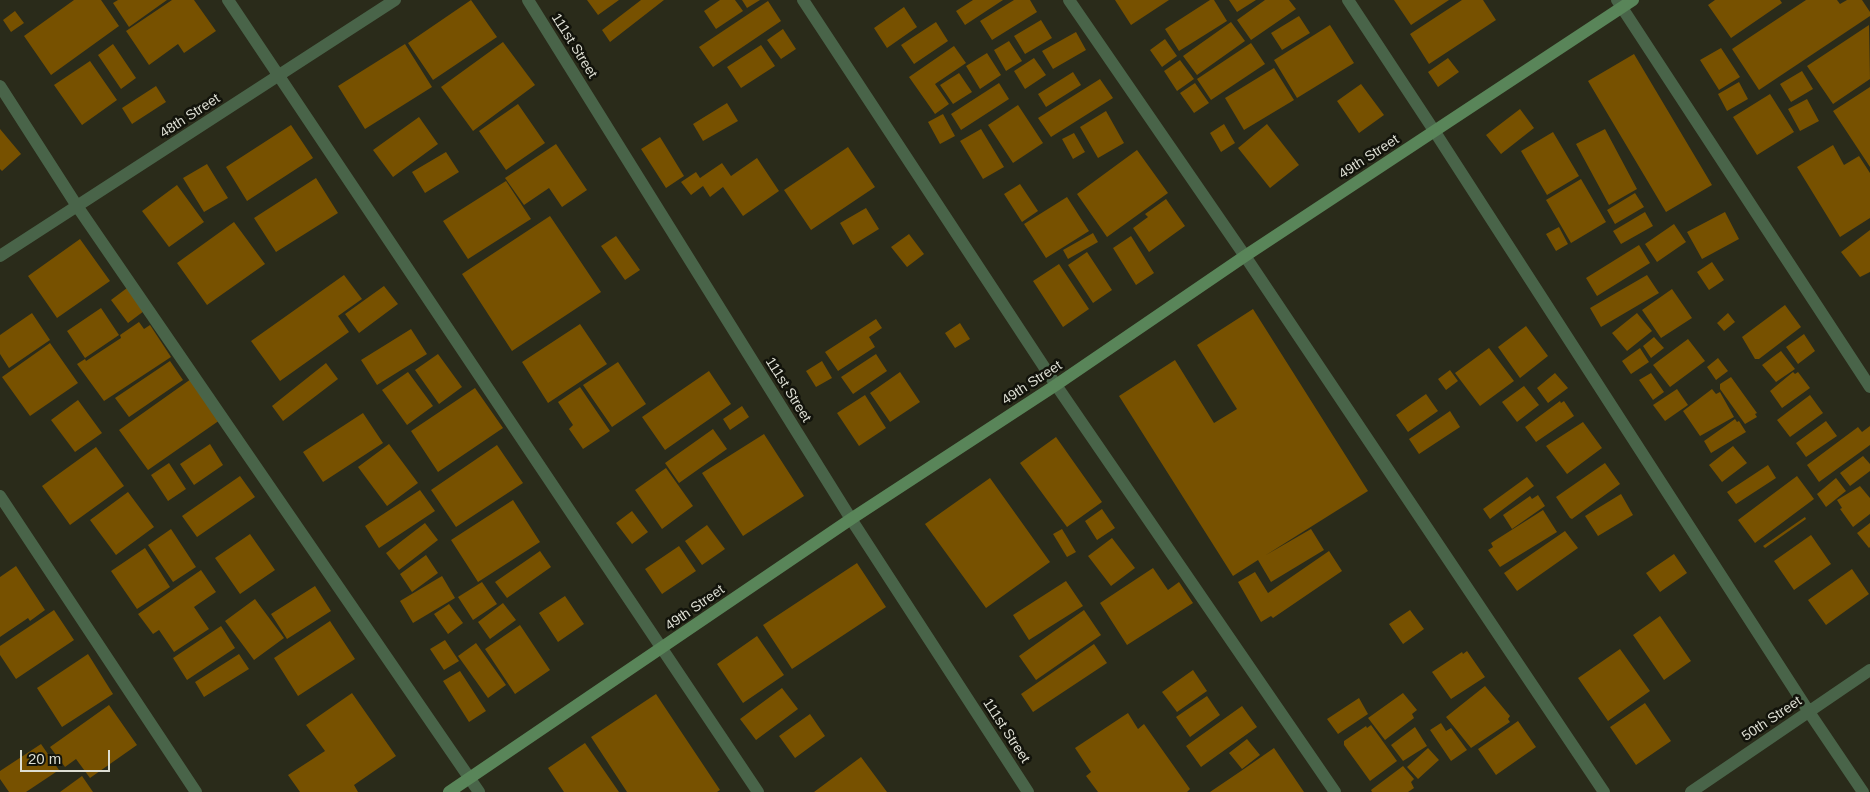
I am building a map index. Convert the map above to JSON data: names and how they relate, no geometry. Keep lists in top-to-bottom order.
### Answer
{
  "streets": {
    "main road": ["49th Street"],
    "street": ["111st Street", "48th Street", "50th Street"]
  },
  "crossings": [
    ["111st Street", "49th Street"]
  ],
  "scale_bar": "20 m"
}
